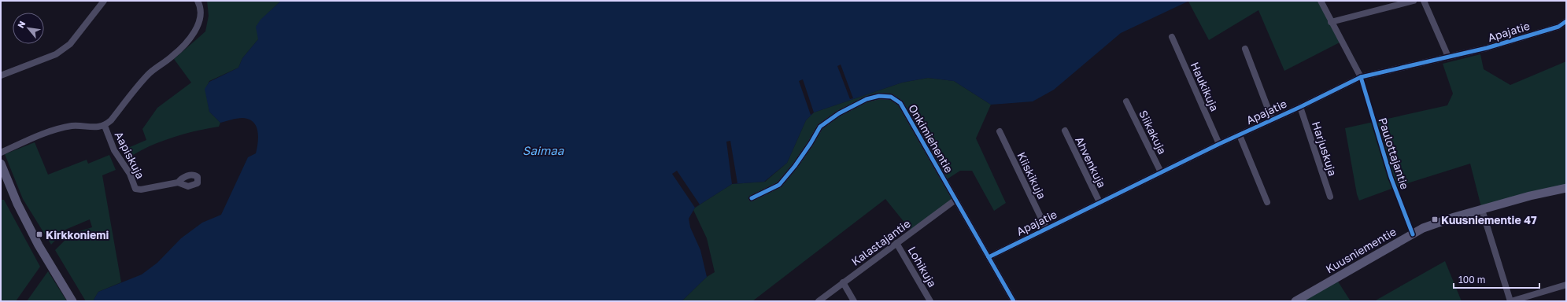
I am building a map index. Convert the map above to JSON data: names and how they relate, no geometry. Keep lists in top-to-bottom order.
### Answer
{
  "streets": {
    "street": [
      "Apajatie",
      "Haukikuja",
      "Siikakuja",
      "Onkimiehentie",
      "Harjuskuja",
      "Aapiskuja",
      "Ahvenkuja",
      "Kiiskikuja",
      "Kalastajantie",
      "Kuusniementie",
      "Lohikuja"
    ],
    "cycle path": ["Paulottajantie"]
  },
  "crossings": [
    ["Apajatie", "Haukikuja"],
    ["Apajatie", "Siikakuja"],
    ["Apajatie", "Onkimiehentie"],
    ["Apajatie", "Harjuskuja"],
    ["Apajatie", "Ahvenkuja"],
    ["Apajatie", "Kiiskikuja"],
    ["Onkimiehentie", "Kalastajantie"],
    ["Kalastajantie", "Lohikuja"]
  ],
  "water": ["Saimaa"],
  "places": {
    "transit": ["Kuusniementie 47", "Kirkkoniemi"]
  },
  "scale_bar": "100 m",
  "north": "top left"
}
